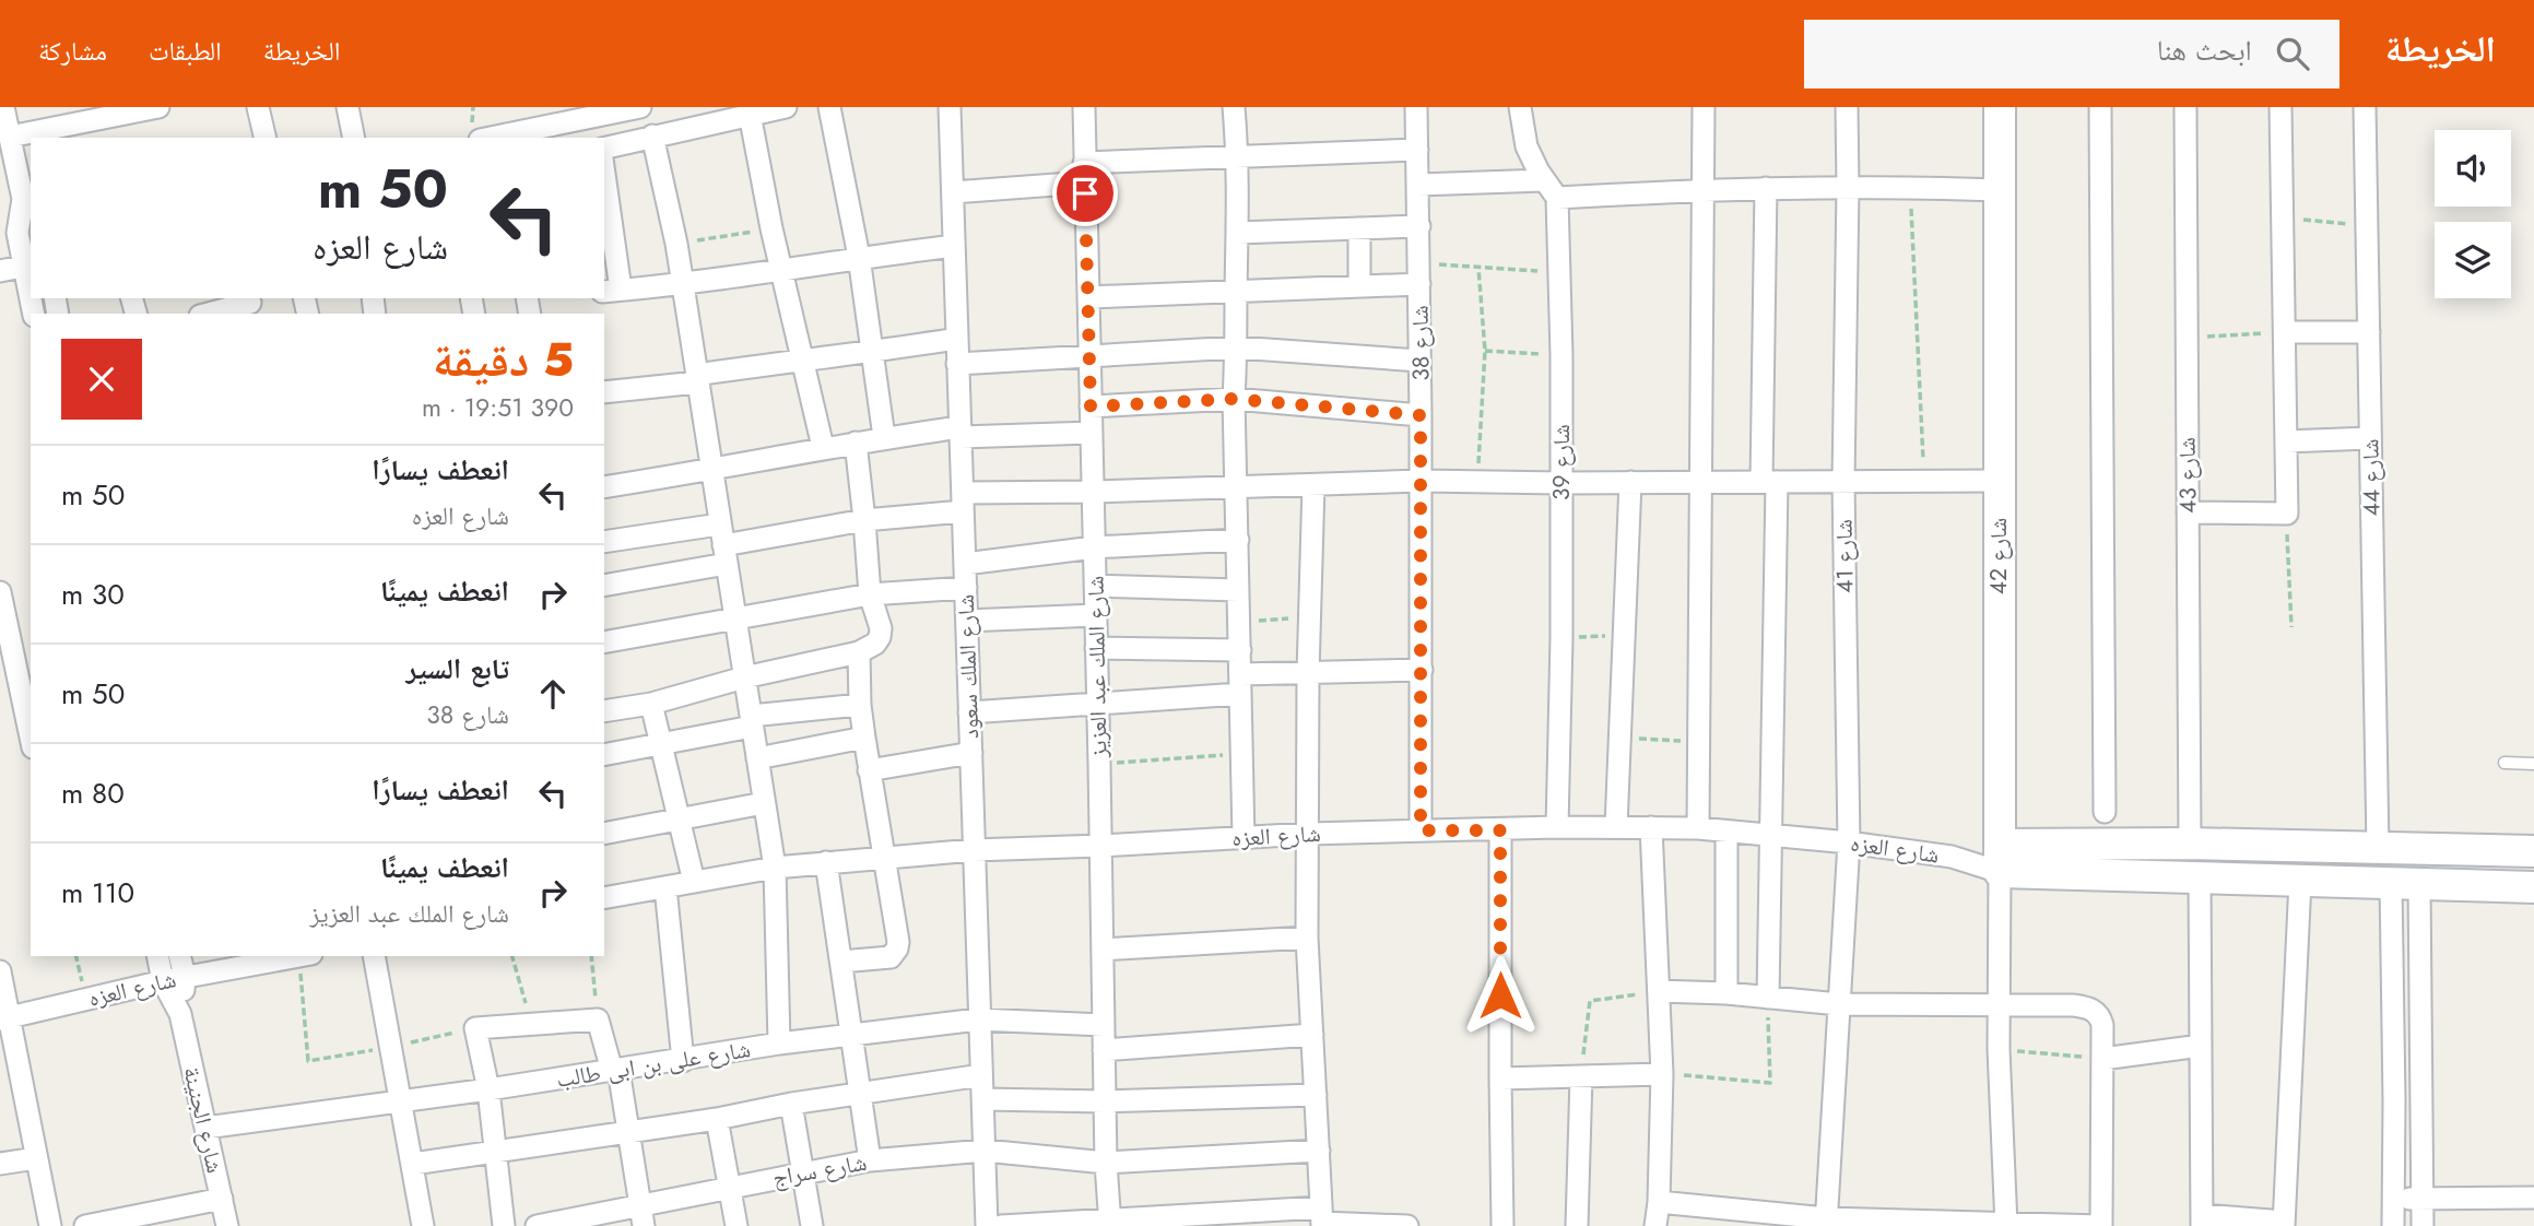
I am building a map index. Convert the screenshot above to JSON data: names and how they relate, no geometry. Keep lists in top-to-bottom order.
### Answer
{
  "streets": {
    "main road": ["شارع 42", "شارع العزه"],
    "street": [
      "شارع 38",
      "شارع 39",
      "شارع 43",
      "شارع 44",
      "شارع 41",
      "شارع الملك سعود",
      "شارع الملك عبد العزيز",
      "شارع على بن ابى طالب",
      "شارع الجنينة",
      "شارع سراج"
    ]
  },
  "crossings": [
    ["شارع 38", "شارع العزه"],
    ["شارع 39", "شارع العزه"],
    ["شارع 43", "شارع العزه"],
    ["شارع 44", "شارع العزه"],
    ["شارع 41", "شارع العزه"],
    ["شارع 42", "شارع العزه"],
    ["شارع الملك سعود", "شارع العزه"],
    ["شارع الملك سعود", "شارع على بن ابى طالب"],
    ["شارع الملك سعود", "شارع سراج"],
    ["شارع الملك عبد العزيز", "شارع العزه"],
    ["شارع الملك عبد العزيز", "شارع على بن ابى طالب"],
    ["شارع الملك عبد العزيز", "شارع سراج"],
    ["شارع العزه", "شارع الجنينة"],
    ["شارع على بن ابى طالب", "شارع الجنينة"]
  ],
  "page": {
    "header": "الخريطة",
    "search": "ابحث هنا",
    "nav": ["الخريطة", "الطبقات", "مشاركة"],
    "turn": ["50 m", "شارع العزه"],
    "heading": ["5 دقيقة", "390 m · 19:51"],
    "list": [
      {
        "name": "انعطف يسارًا",
        "note": "شارع العزه",
        "value": "50 m"
      },
      {
        "name": "انعطف يمينًا",
        "value": "30 m"
      },
      {
        "name": "تابع السير",
        "note": "شارع 38",
        "value": "50 m"
      },
      {
        "name": "انعطف يسارًا",
        "value": "80 m"
      },
      {
        "name": "انعطف يمينًا",
        "note": "شارع الملك عبد العزيز",
        "value": "110 m"
      }
    ]
  }
}
